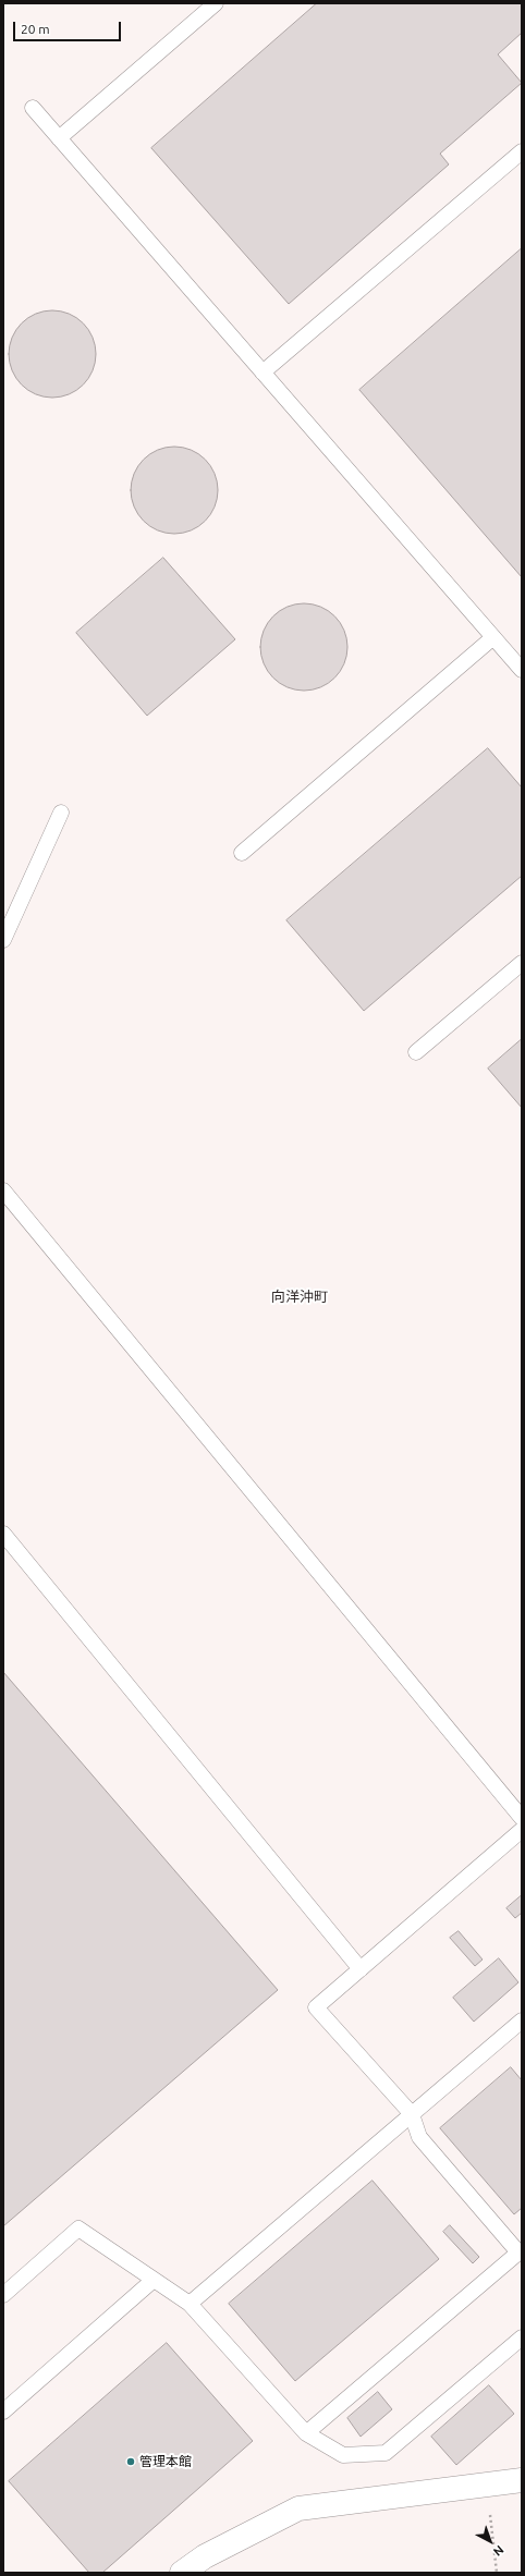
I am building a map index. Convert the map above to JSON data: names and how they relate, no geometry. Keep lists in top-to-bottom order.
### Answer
{
  "districts": ["向洋沖町"],
  "places": ["管理本館"],
  "scale_bar": "20 m",
  "north": "bottom right"
}
